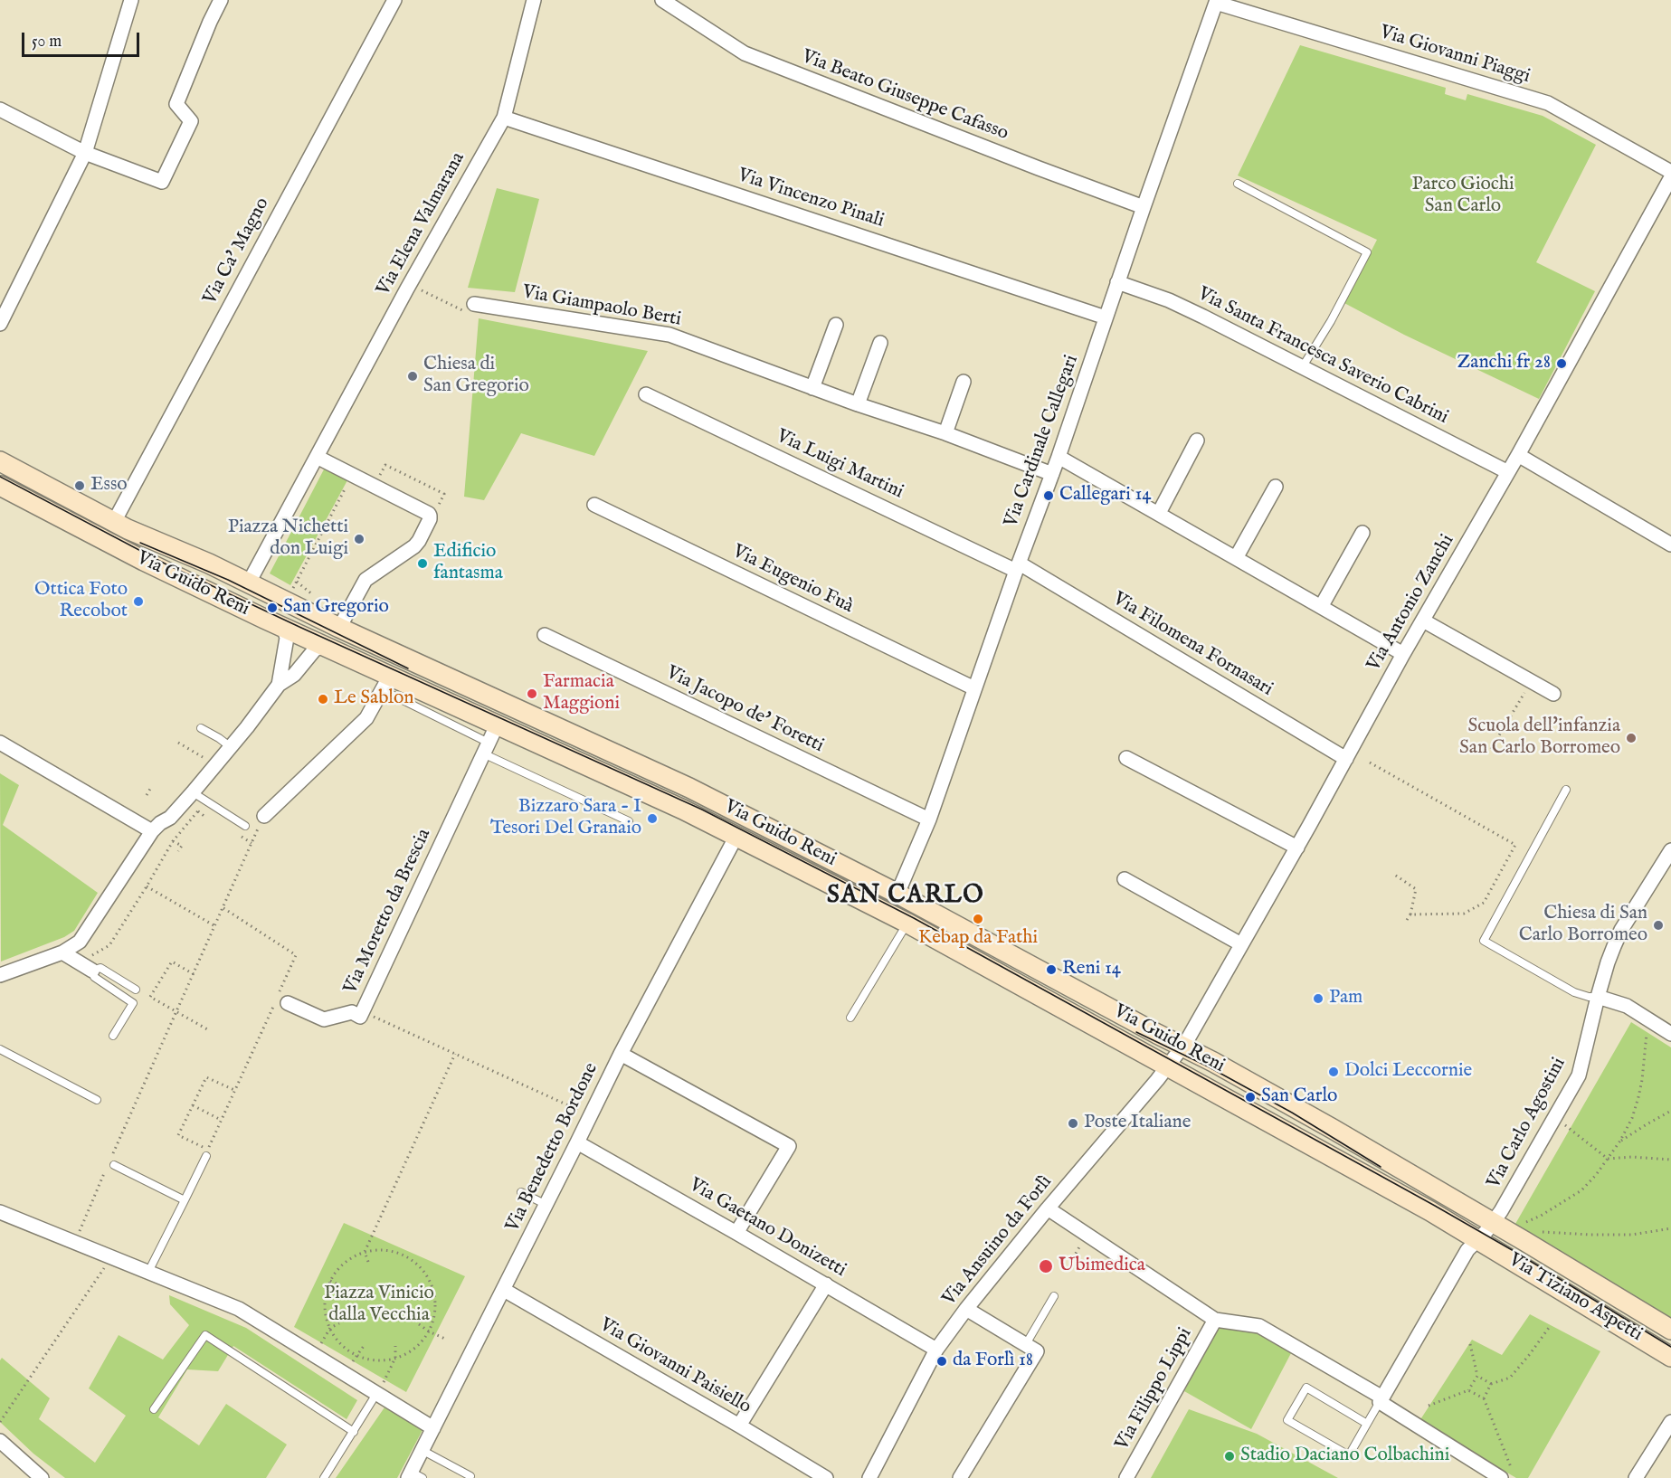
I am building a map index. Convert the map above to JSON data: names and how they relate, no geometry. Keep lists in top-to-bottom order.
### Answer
{
  "streets": {
    "street": [
      "Via Giovanni Piaggi",
      "Via Beato Giuseppe Cafasso",
      "Via Vincenzo Pinali",
      "Via Elena Valmarana",
      "Via Ca' Magno",
      "Via Giampaolo Berti",
      "Via Santa Francesca Saverio Cabrini",
      "Via Cardinale Callegari",
      "Via Luigi Martini",
      "Via Eugenio Fuà",
      "Via Guido Reni",
      "Via Antonio Zanchi",
      "Via Filomena Fornasari",
      "Via Jacopo de' Foretti",
      "Via Moretto da Brescia",
      "Via Carlo Agostini",
      "Via Benedetto Bordone",
      "Via Gaetano Donizetti",
      "Via Ansuino da Forlì",
      "Via Tiziano Aspetti",
      "Via Giovanni Paisiello",
      "Via Filippo Lippi"
    ]
  },
  "crossings": [
    ["Via Giovanni Piaggi", "Via Cardinale Callegari"],
    ["Via Beato Giuseppe Cafasso", "Via Cardinale Callegari"],
    ["Via Vincenzo Pinali", "Via Elena Valmarana"],
    ["Via Vincenzo Pinali", "Via Cardinale Callegari"],
    ["Via Elena Valmarana", "Via Guido Reni"],
    ["Via Ca' Magno", "Via Guido Reni"],
    ["Via Giampaolo Berti", "Via Cardinale Callegari"],
    ["Via Santa Francesca Saverio Cabrini", "Via Cardinale Callegari"],
    ["Via Santa Francesca Saverio Cabrini", "Via Antonio Zanchi"],
    ["Via Cardinale Callegari", "Via Luigi Martini"],
    ["Via Cardinale Callegari", "Via Eugenio Fuà"],
    ["Via Cardinale Callegari", "Via Guido Reni"],
    ["Via Cardinale Callegari", "Via Filomena Fornasari"],
    ["Via Cardinale Callegari", "Via Jacopo de' Foretti"],
    ["Via Luigi Martini", "Via Filomena Fornasari"],
    ["Via Guido Reni", "Via Antonio Zanchi"],
    ["Via Guido Reni", "Via Moretto da Brescia"],
    ["Via Guido Reni", "Via Carlo Agostini"],
    ["Via Guido Reni", "Via Benedetto Bordone"],
    ["Via Guido Reni", "Via Ansuino da Forlì"],
    ["Via Guido Reni", "Via Tiziano Aspetti"],
    ["Via Antonio Zanchi", "Via Filomena Fornasari"],
    ["Via Antonio Zanchi", "Via Ansuino da Forlì"],
    ["Via Carlo Agostini", "Via Tiziano Aspetti"],
    ["Via Carlo Agostini", "Via Filippo Lippi"],
    ["Via Benedetto Bordone", "Via Gaetano Donizetti"],
    ["Via Benedetto Bordone", "Via Giovanni Paisiello"],
    ["Via Gaetano Donizetti", "Via Ansuino da Forlì"],
    ["Via Ansuino da Forlì", "Via Filippo Lippi"]
  ],
  "districts": ["SAN CARLO"],
  "parks": ["Parco Giochi San Carlo", "Piazza Vinicio dalla Vecchia"],
  "places": [
    "Zanchi fr 28",
    "Chiesa di San Gregorio",
    "Esso",
    "Callegari 14",
    "Piazza Nichetti don Luigi",
    "Edificio fantasma",
    "Ottica Foto Recobot",
    "San Gregorio",
    "Farmacia Maggioni",
    "Le Sablon",
    "Scuola dell'infanzia San Carlo Borromeo",
    "Bizzaro Sara - I Tesori Del Granaio",
    "Kebap da Fathi",
    "Chiesa di San Carlo Borromeo",
    "Reni 14",
    "Pam",
    "Dolci Leccornie",
    "San Carlo",
    "Poste Italiane",
    "Ubimedica",
    "da Forlì 18",
    "Stadio Daciano Colbachini"
  ],
  "scale_bar": "50 m"
}
